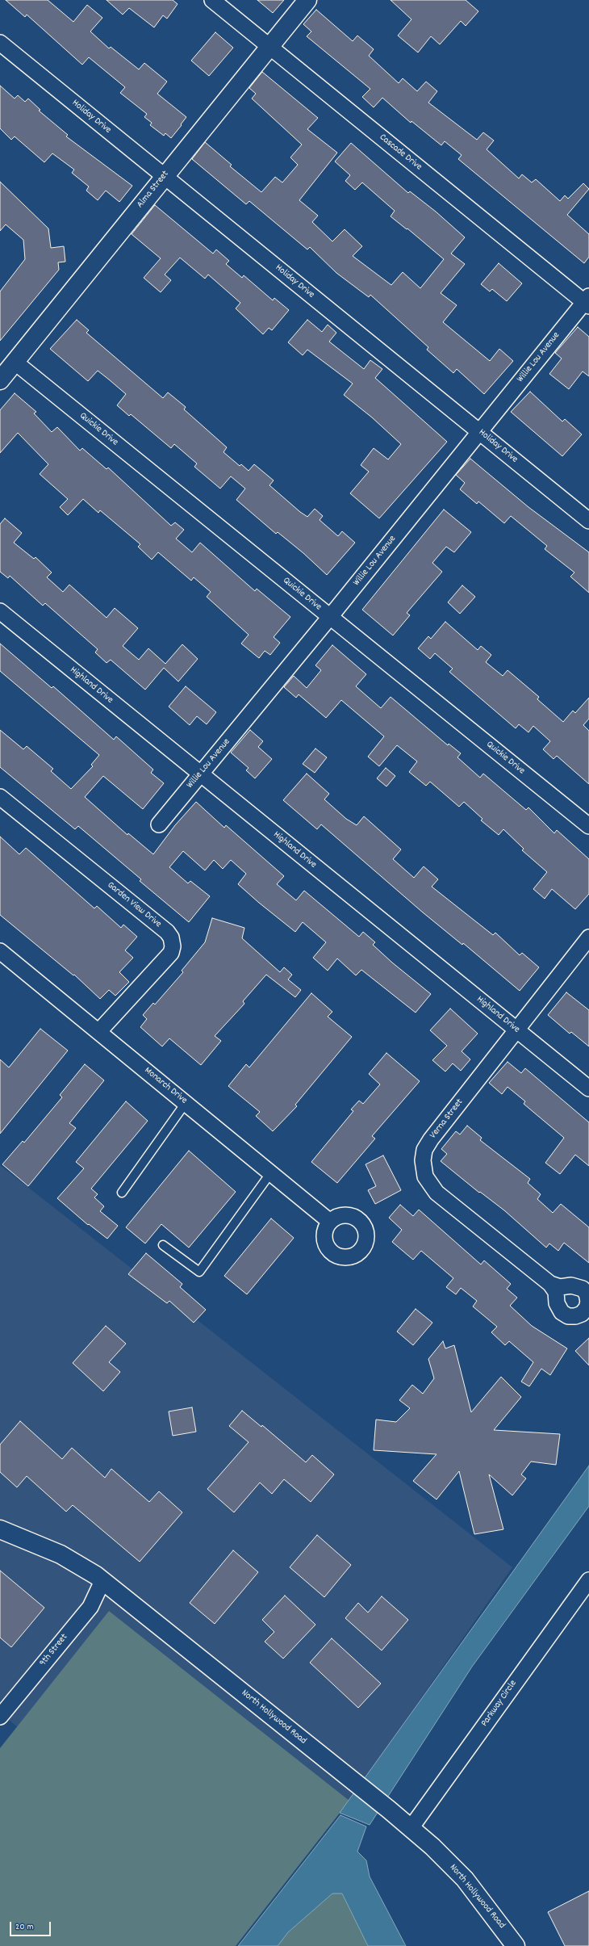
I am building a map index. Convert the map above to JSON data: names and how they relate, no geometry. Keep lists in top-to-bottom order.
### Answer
{
  "streets": {
    "main road": ["Alma Street", "North Hollywood Road"],
    "street": [
      "Holiday Drive",
      "Cascade Drive",
      "Willie Lou Avenue",
      "Quickie Drive",
      "Highland Drive",
      "Garden View Drive",
      "Monarch Drive",
      "Verna Street",
      "9th Street",
      "Parkway Circle"
    ]
  },
  "crossings": [
    ["Holiday Drive", "Alma Street"],
    ["Holiday Drive", "Willie Lou Avenue"],
    ["Cascade Drive", "Alma Street"],
    ["Cascade Drive", "Willie Lou Avenue"],
    ["Alma Street", "Quickie Drive"],
    ["Willie Lou Avenue", "Quickie Drive"],
    ["Willie Lou Avenue", "Highland Drive"],
    ["Highland Drive", "Verna Street"],
    ["Garden View Drive", "Monarch Drive"],
    ["9th Street", "North Hollywood Road"],
    ["Parkway Circle", "North Hollywood Road"]
  ],
  "scale_bar": "20 m"
}
